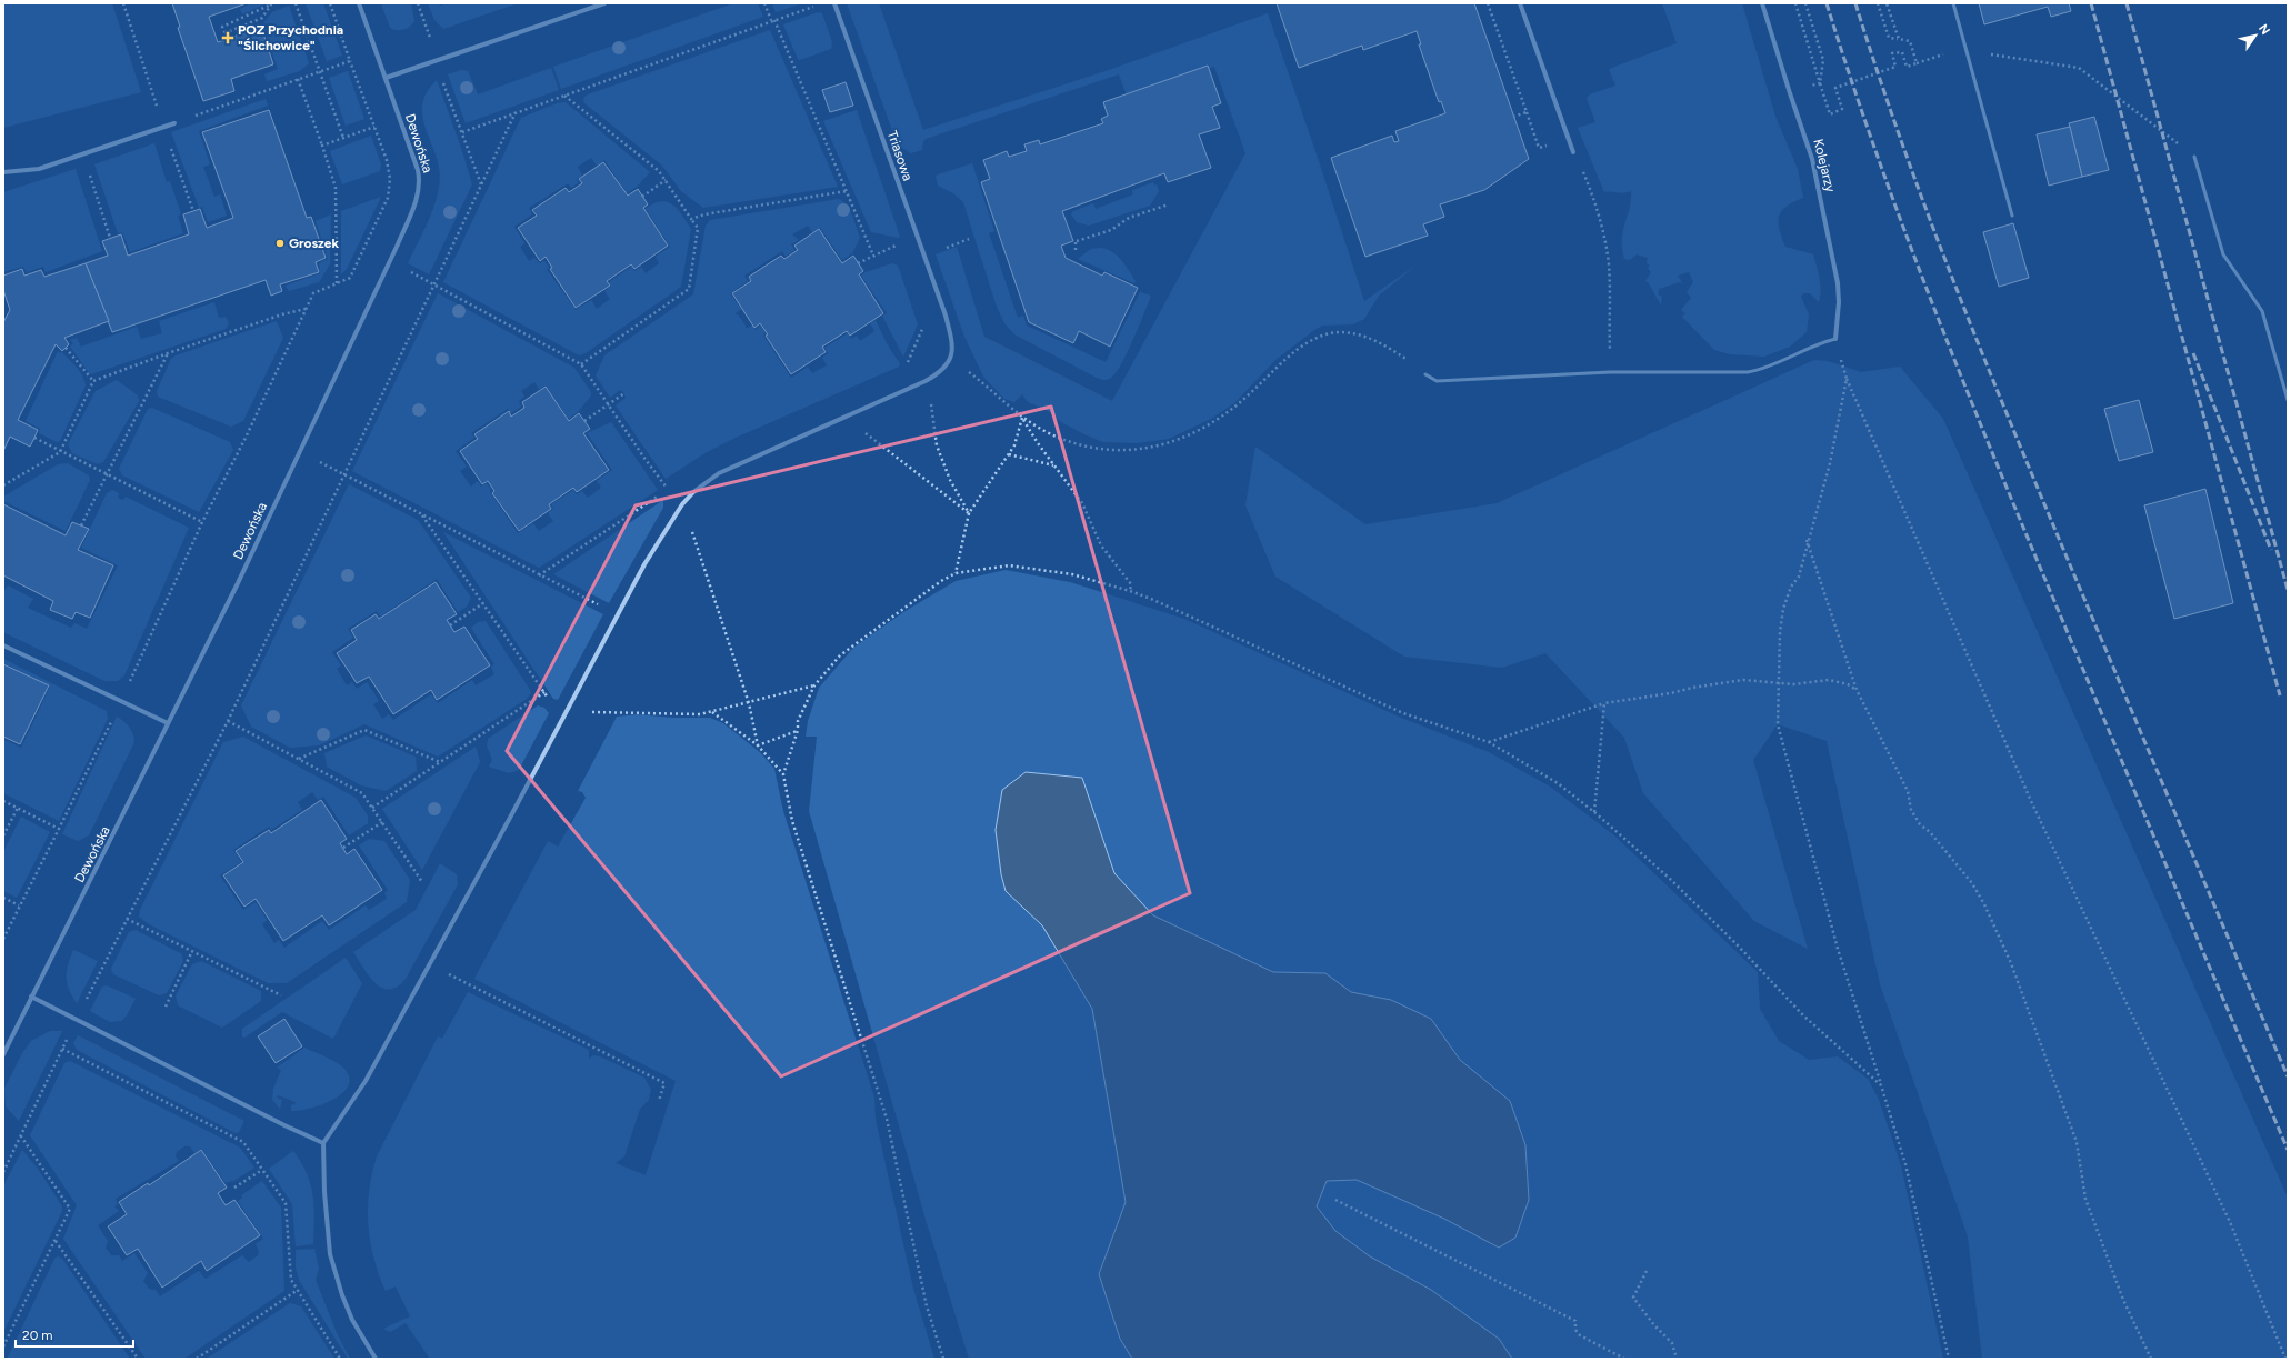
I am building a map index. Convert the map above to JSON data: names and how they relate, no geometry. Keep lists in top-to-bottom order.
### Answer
{
  "streets": {
    "street": ["Dewońska", "Triasowa", "Kolejarzy"]
  },
  "places": {
    "health": ["POZ Przychodnia \"Ślichowice\""],
    "other": ["Groszek"]
  },
  "scale_bar": "20 m",
  "north": "top right"
}
